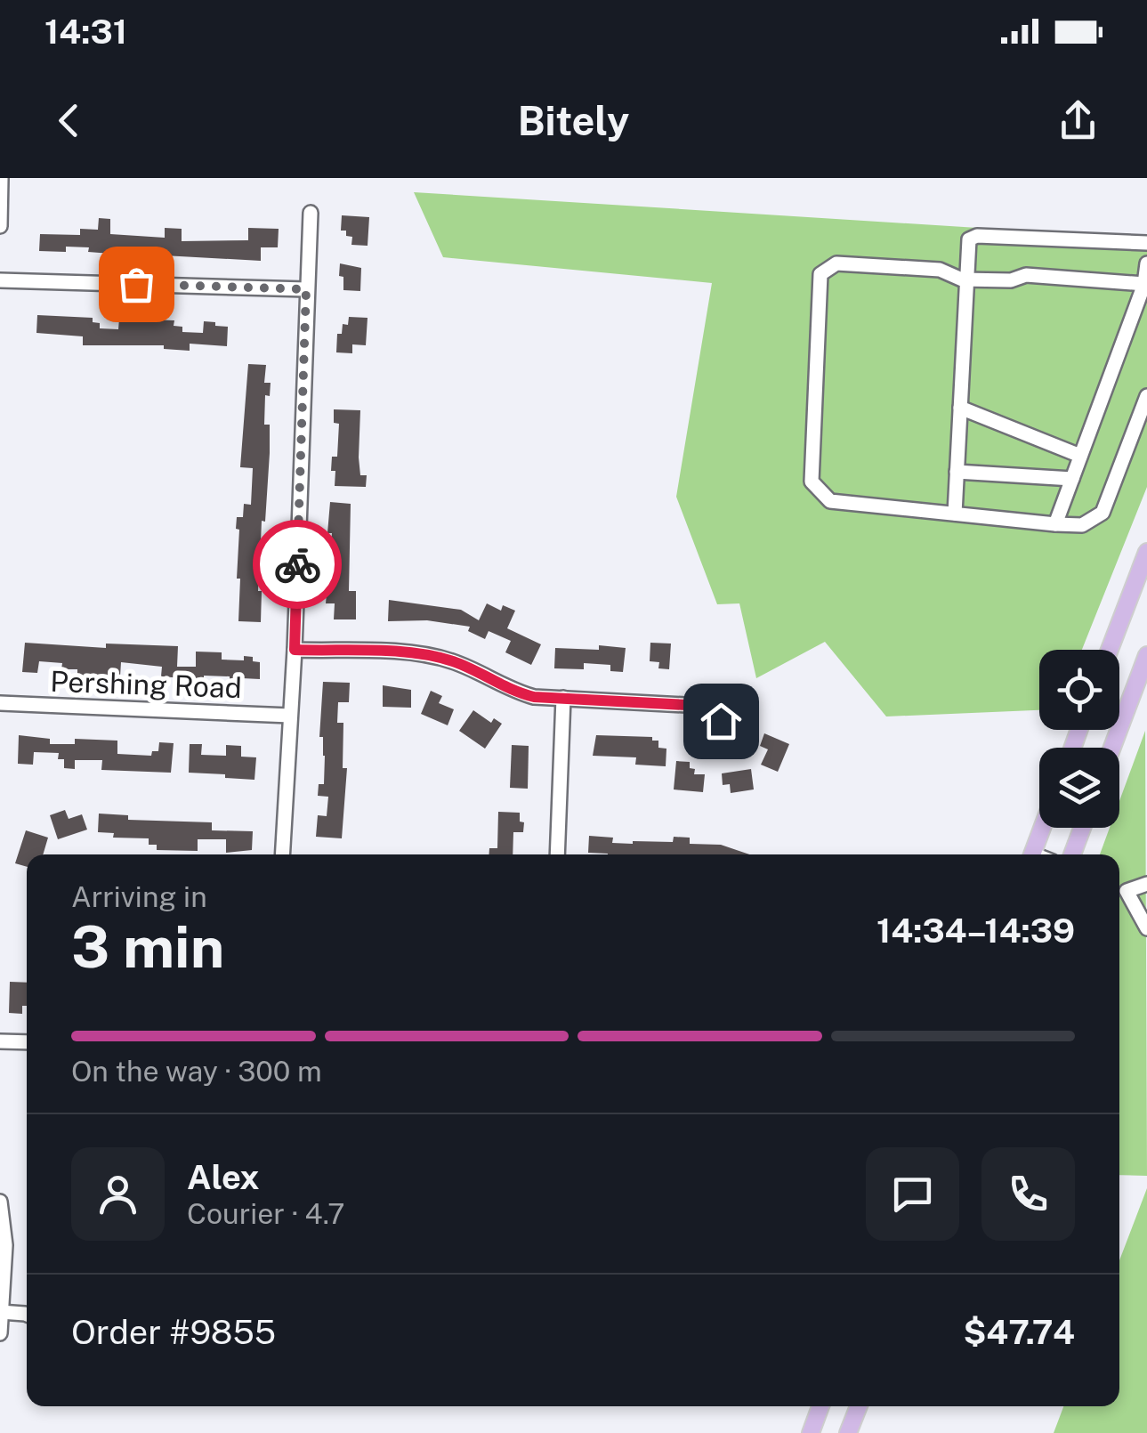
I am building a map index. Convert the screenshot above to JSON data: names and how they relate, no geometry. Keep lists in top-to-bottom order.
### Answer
{
  "streets": {
    "street": ["Pershing Road"]
  },
  "page": {
    "status": "14:31",
    "header": "Bitely",
    "heading": ["3 min", "Arriving in", "14:34–14:39"],
    "panel": [
      "Alex",
      "Courier · 4.7",
      "Order #9855",
      "$47.74"
    ],
    "bar": "On the way · 300 m"
  }
}
